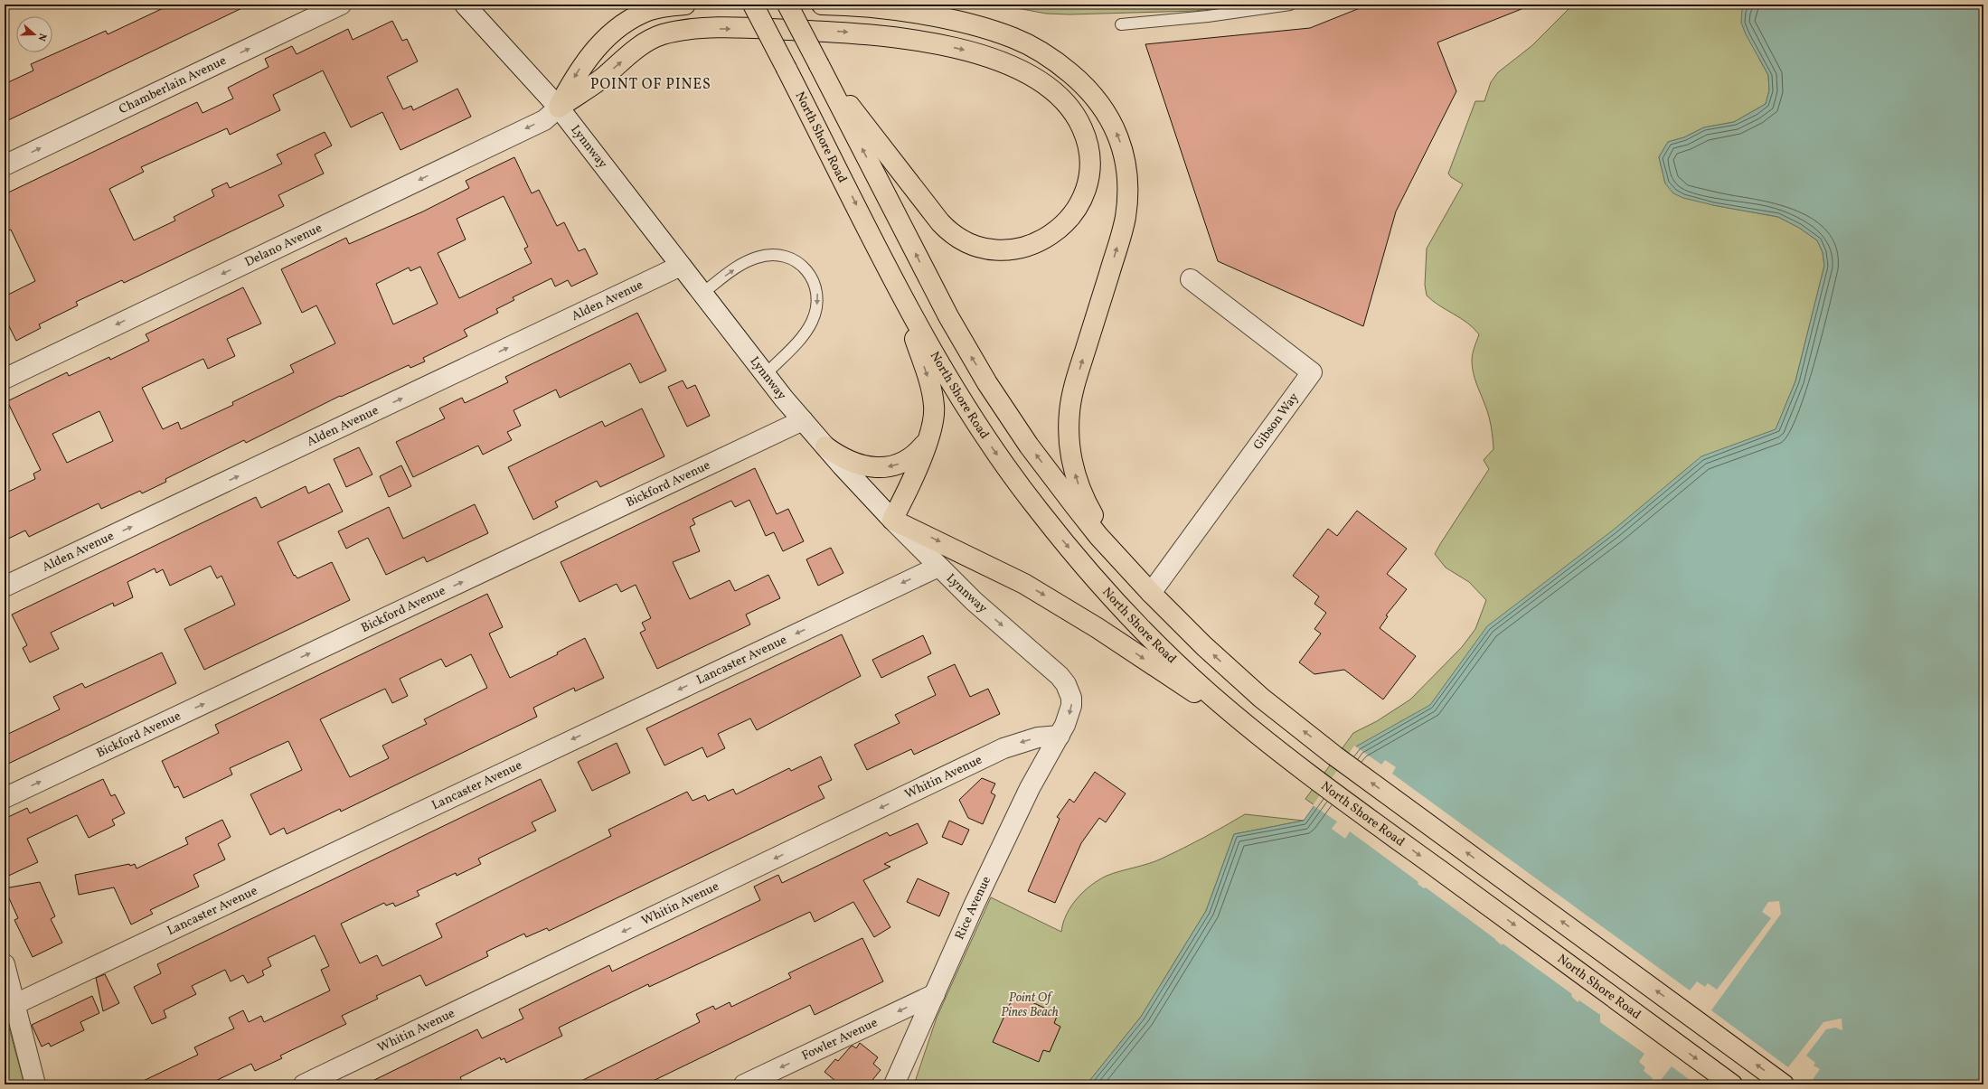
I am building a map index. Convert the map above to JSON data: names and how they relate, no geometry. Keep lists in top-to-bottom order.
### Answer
{
  "streets": {
    "highway": ["North Shore Road"],
    "street": [
      "Chamberlain Avenue",
      "Lynnway",
      "Delano Avenue",
      "Alden Avenue",
      "Gibson Way",
      "Bickford Avenue",
      "Lancaster Avenue",
      "Whitin Avenue",
      "Rice Avenue",
      "Fowler Avenue"
    ]
  },
  "crossings": [
    ["Lynnway", "Delano Avenue"],
    ["Lynnway", "Alden Avenue"],
    ["Lynnway", "Bickford Avenue"],
    ["Lynnway", "Lancaster Avenue"],
    ["Lynnway", "Whitin Avenue"],
    ["Lynnway", "Rice Avenue"],
    ["Whitin Avenue", "Rice Avenue"],
    ["Rice Avenue", "Fowler Avenue"]
  ],
  "one_way": [
    "Chamberlain Avenue",
    "Delano Avenue",
    "Alden Avenue",
    "Bickford Avenue",
    "Lancaster Avenue",
    "Whitin Avenue",
    "Fowler Avenue"
  ],
  "districts": ["POINT OF PINES"],
  "parks": ["Point Of Pines Beach"],
  "north": "right"
}
